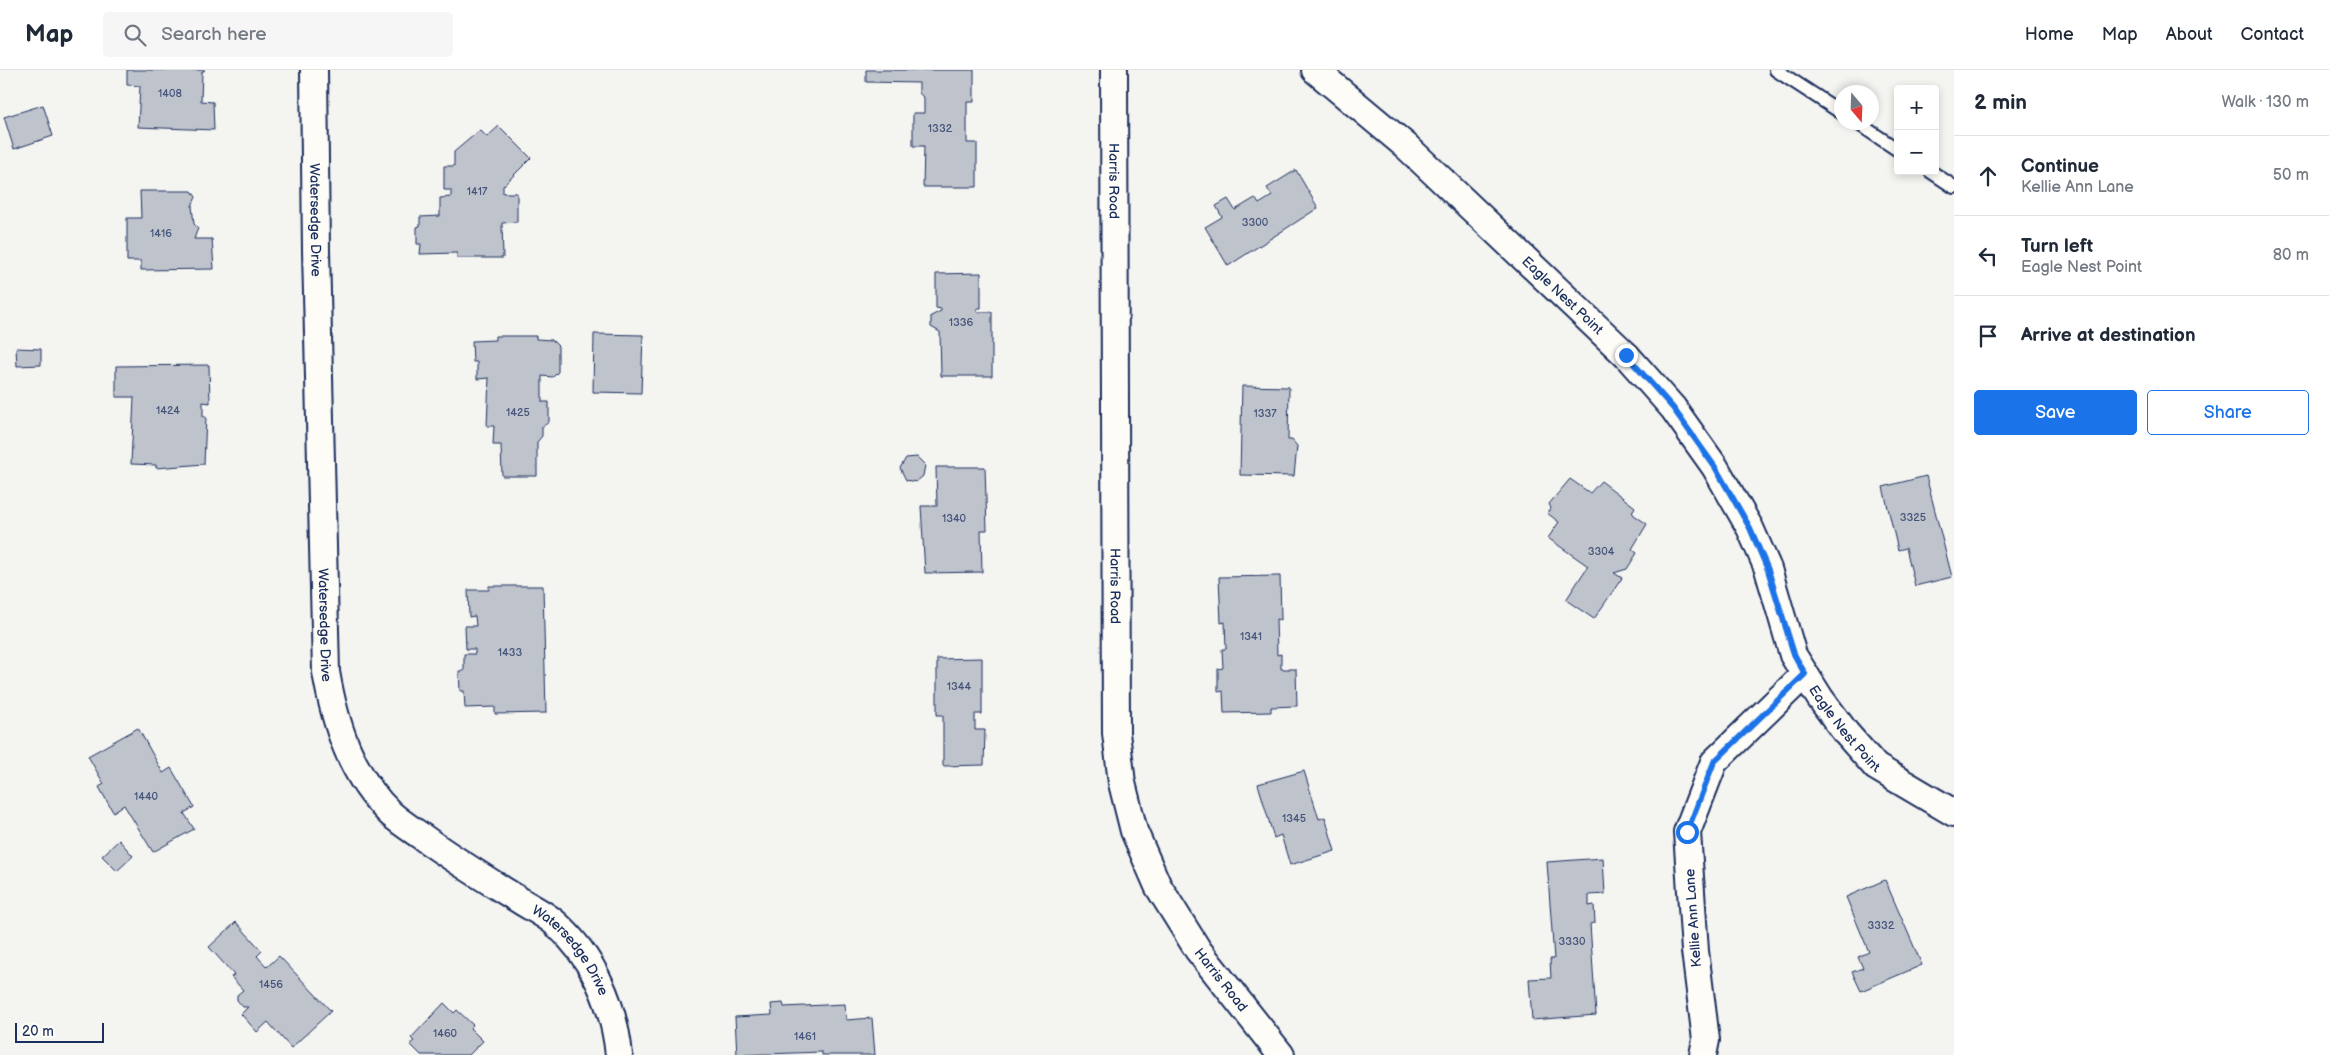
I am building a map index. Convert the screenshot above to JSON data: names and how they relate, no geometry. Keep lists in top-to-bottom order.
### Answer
{
  "streets": {
    "street": [
      "Harris Road",
      "Watersedge Drive",
      "Eagle Nest Point",
      "Kellie Ann Lane"
    ]
  },
  "crossings": [
    ["Eagle Nest Point", "Kellie Ann Lane"]
  ],
  "house_numbers": [
    "1408",
    "1332",
    "1417",
    "3300",
    "1416",
    "1336",
    "1424",
    "1425",
    "1337",
    "3325",
    "1340",
    "3304",
    "1341",
    "1433",
    "1344",
    "1440",
    "1345",
    "3332",
    "3330",
    "1456",
    "1460",
    "1461"
  ],
  "scale_bar": "20 m",
  "north": "bottom",
  "page": {
    "header": "Map",
    "search": "Search here",
    "nav": [
      "Home",
      "Map",
      "About",
      "Contact"
    ],
    "heading": ["2 min", "Walk · 130 m"],
    "map_buttons": ["+", "−"],
    "list": [
      ["Continue", "Kellie Ann Lane", "50 m"],
      ["Turn left", "Eagle Nest Point", "80 m"],
      "Arrive at destination"
    ],
    "buttons": ["Save", "Share"],
    "scale": "20 m"
  }
}
